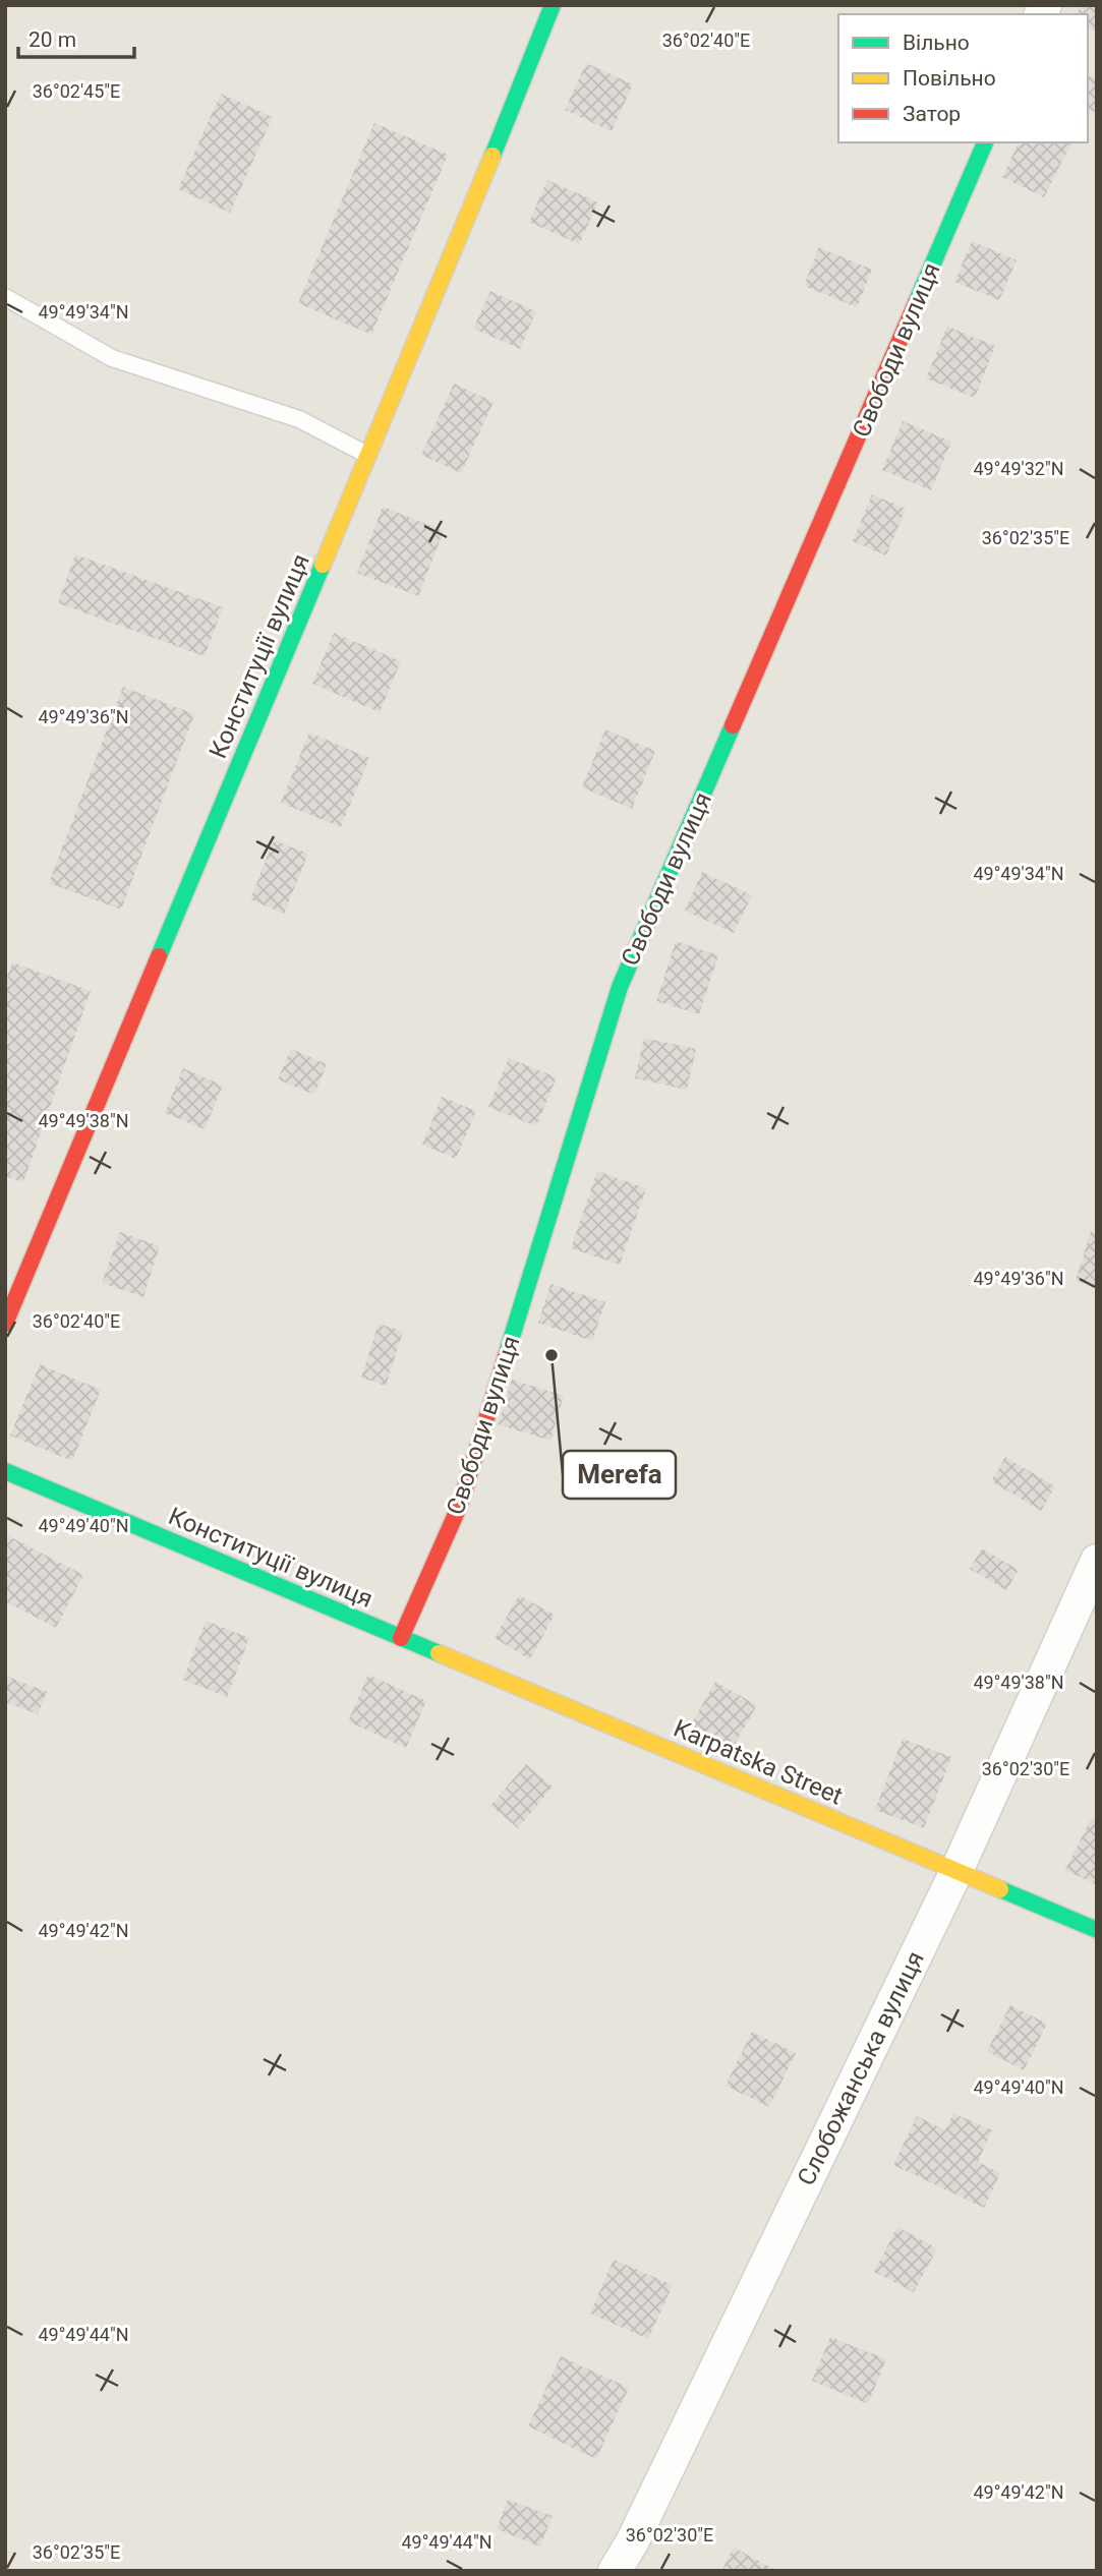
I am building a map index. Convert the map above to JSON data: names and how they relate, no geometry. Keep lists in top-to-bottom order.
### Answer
{
  "streets": {
    "street": [
      "Свободи вулиця",
      "Конституції вулиця",
      "Karpatska Street",
      "Слобожанська вулиця"
    ]
  },
  "crossings": [
    ["Свободи вулиця", "Конституції вулиця"],
    ["Свободи вулиця", "Karpatska Street"],
    ["Конституції вулиця", "Karpatska Street"],
    ["Karpatska Street", "Слобожанська вулиця"]
  ],
  "places": ["Merefa"],
  "legend": ["Вільно", "Повільно", "Затор"],
  "scale_bar": "20 m",
  "coordinates": [
    "36°02'40\"E",
    "36°02'45\"E",
    "49°49'34\"N",
    "49°49'32\"N",
    "36°02'35\"E",
    "49°49'36\"N",
    "49°49'38\"N",
    "49°49'40\"N",
    "36°02'30\"E",
    "49°49'42\"N",
    "49°49'44\"N"
  ]
}
